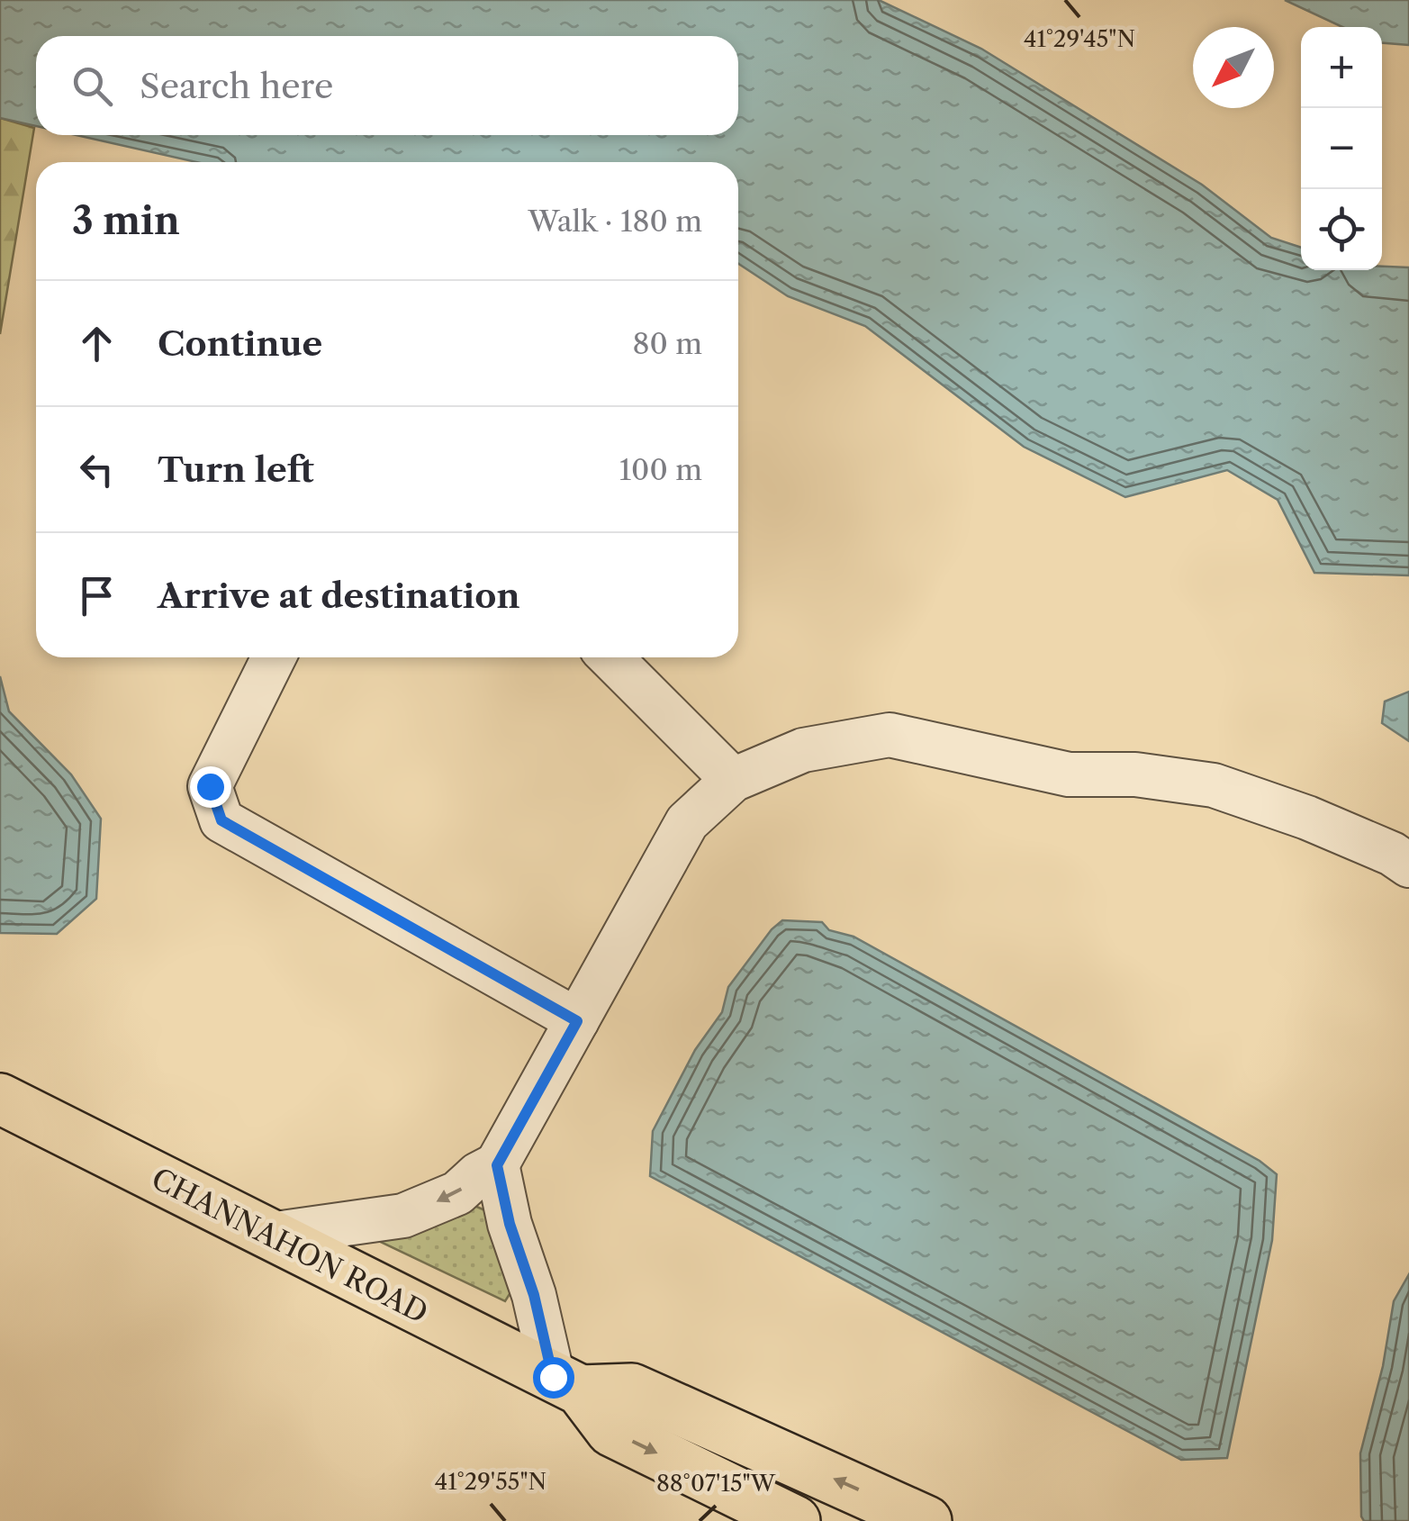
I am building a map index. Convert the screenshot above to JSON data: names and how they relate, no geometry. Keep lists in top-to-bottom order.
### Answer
{
  "streets": {
    "main road": ["CHANNAHON ROAD"]
  },
  "north": "bottom left",
  "page": {
    "map_buttons": ["+", "−"],
    "search": "Search here",
    "heading": ["3 min", "Walk · 180 m"],
    "list": [
      ["Continue", "80 m"],
      ["Turn left", "100 m"],
      "Arrive at destination"
    ]
  },
  "coordinates": ["41°29'45\"N", "41°29'55\"N", "88°07'15\"W"]
}
